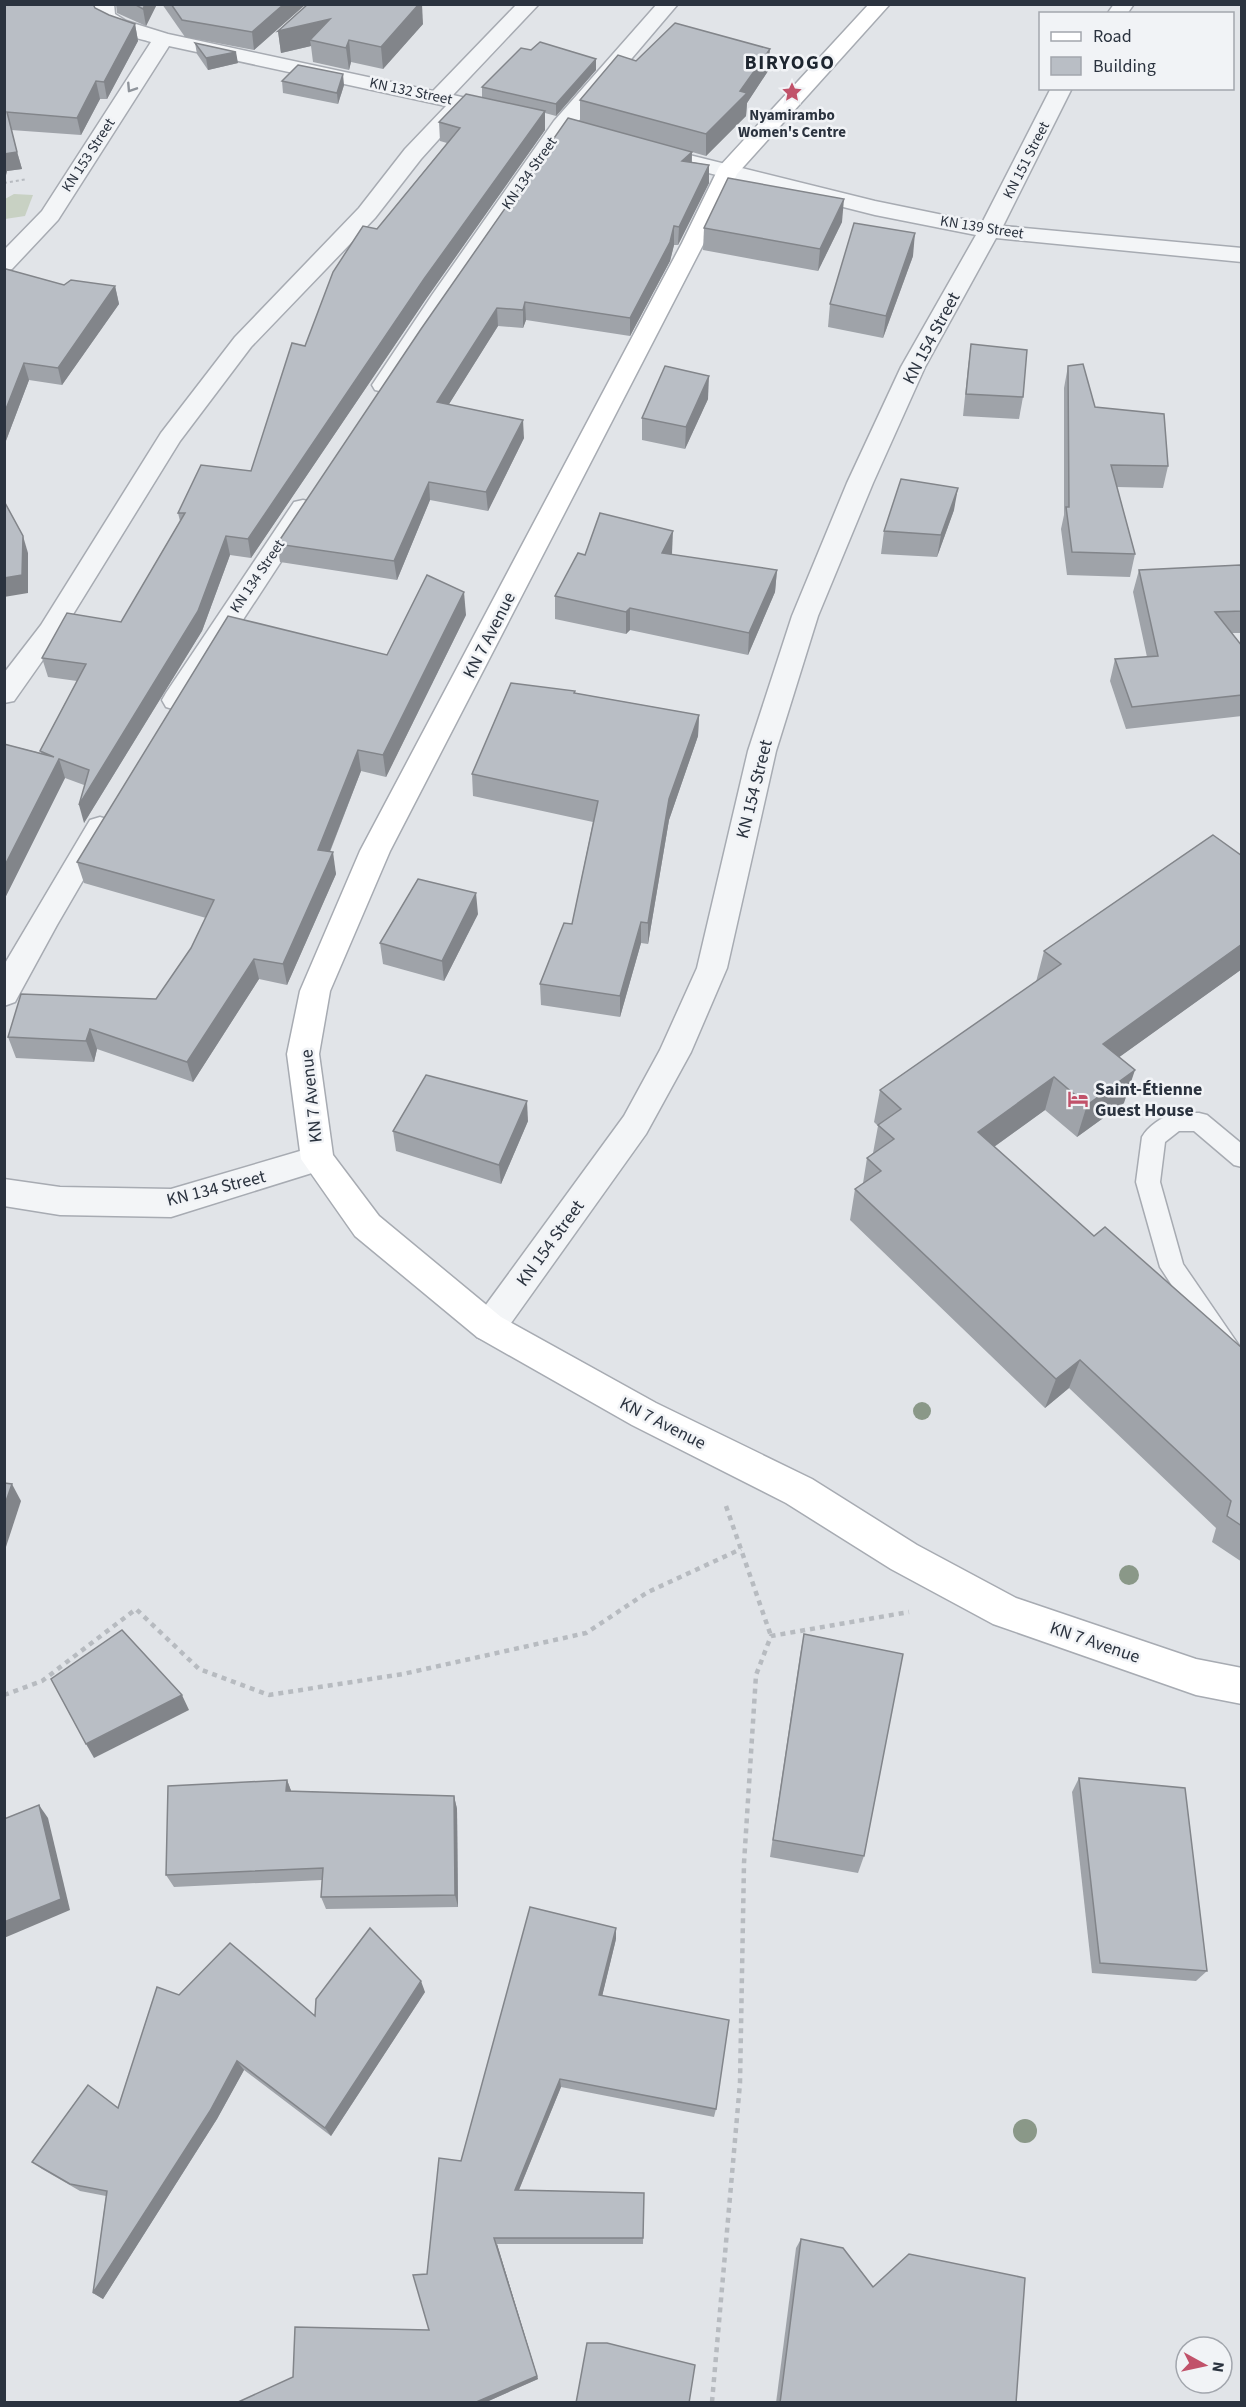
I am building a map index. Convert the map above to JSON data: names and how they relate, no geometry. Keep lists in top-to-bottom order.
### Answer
{
  "streets": {
    "street": [
      "KN 132 Street",
      "KN 153 Street",
      "KN 151 Street",
      "KN 134 Street",
      "KN 139 Street",
      "KN 154 Street",
      "KN 7 Avenue"
    ]
  },
  "crossings": [
    ["KN 132 Street", "KN 153 Street"],
    ["KN 151 Street", "KN 139 Street"],
    ["KN 151 Street", "KN 154 Street"],
    ["KN 134 Street", "KN 7 Avenue"],
    ["KN 139 Street", "KN 154 Street"],
    ["KN 139 Street", "KN 7 Avenue"],
    ["KN 154 Street", "KN 7 Avenue"]
  ],
  "districts": ["BIRYOGO"],
  "places": {
    "place": ["Nyamirambo Women's Centre"],
    "hotel": ["Saint-Étienne Guest House"]
  },
  "legend": ["Road", "Building"],
  "north": "right"
}
